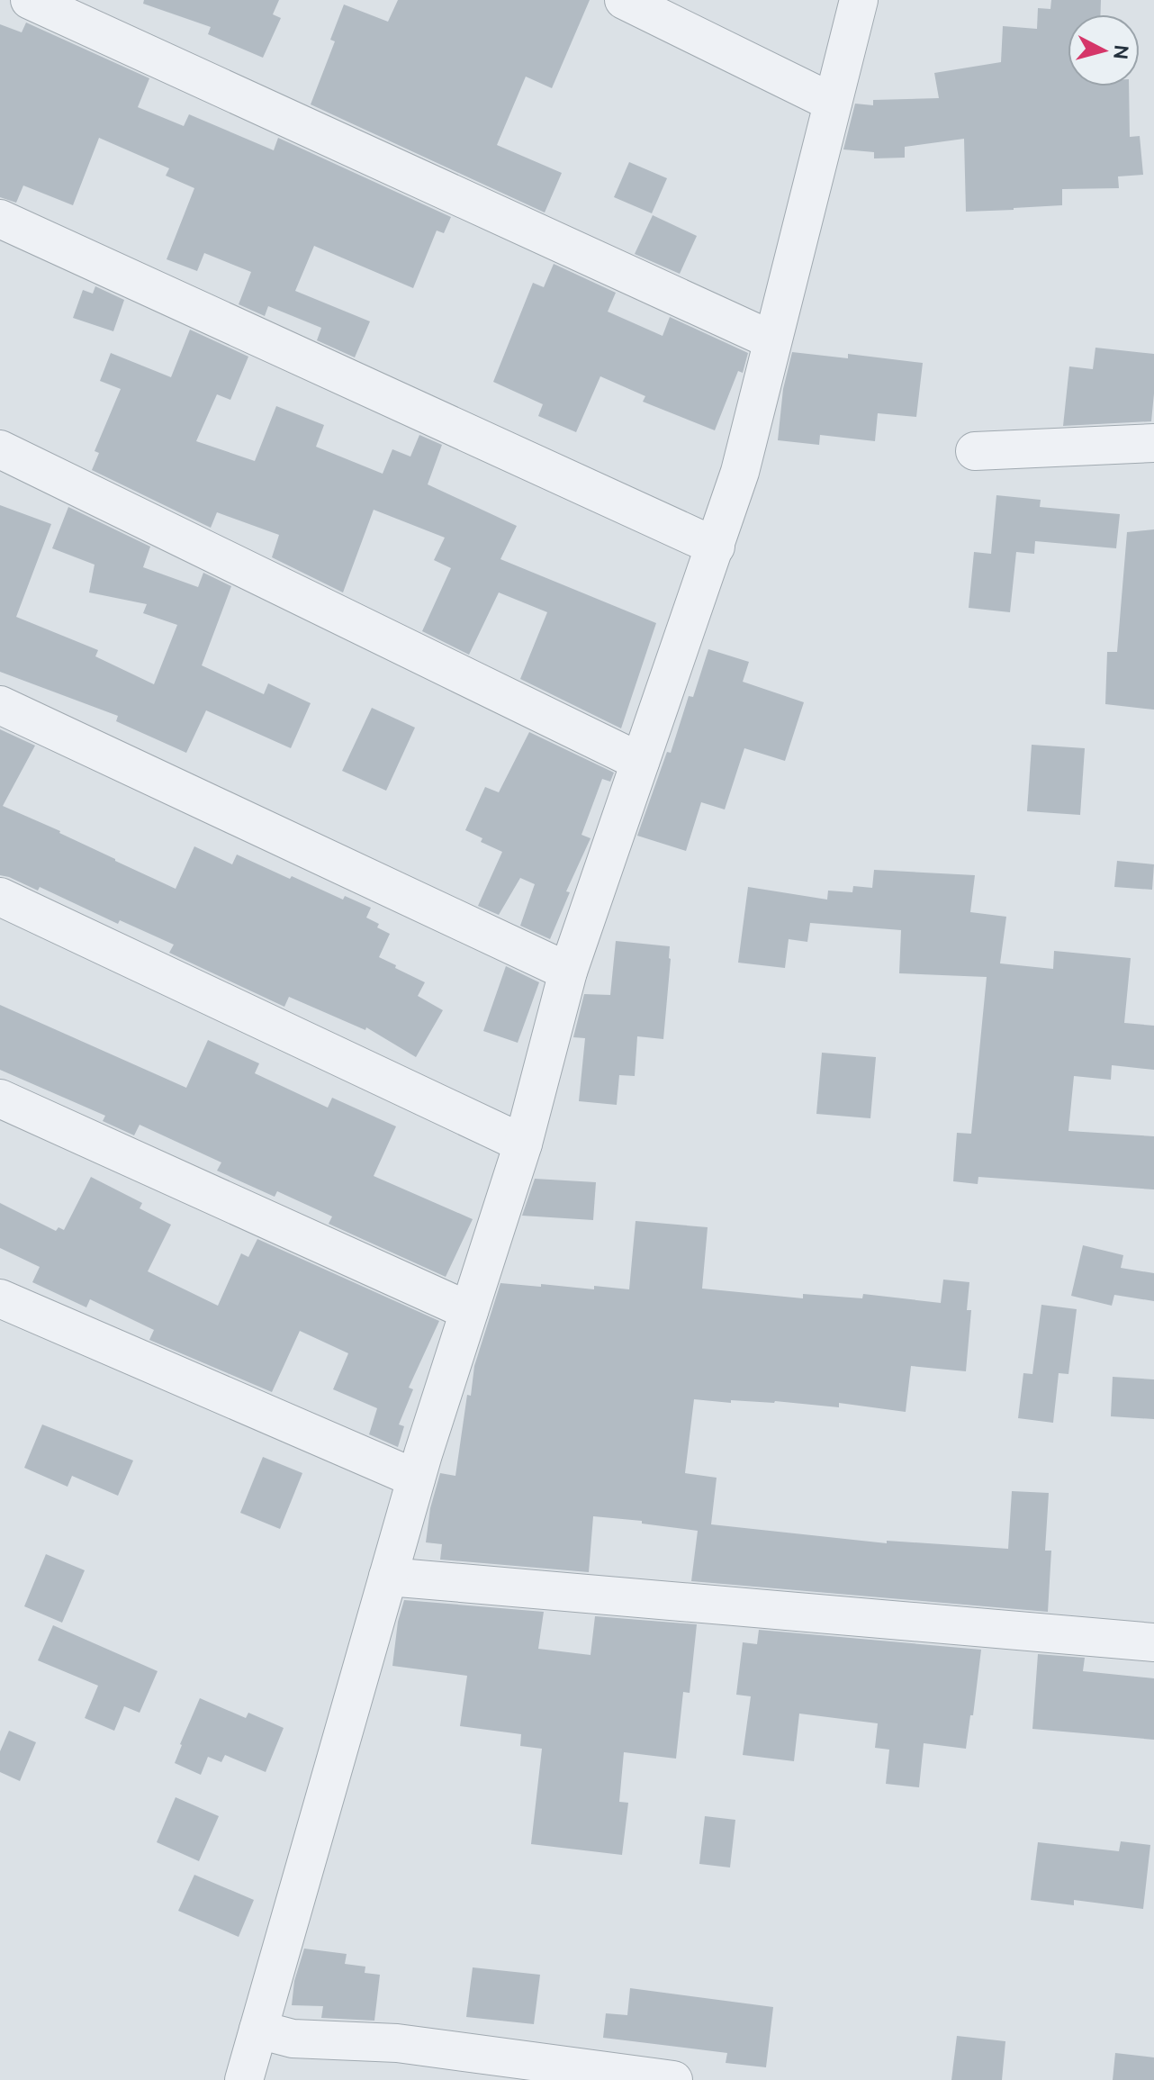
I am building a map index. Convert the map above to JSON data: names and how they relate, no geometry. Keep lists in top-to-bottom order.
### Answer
{
  "north": "right"
}
